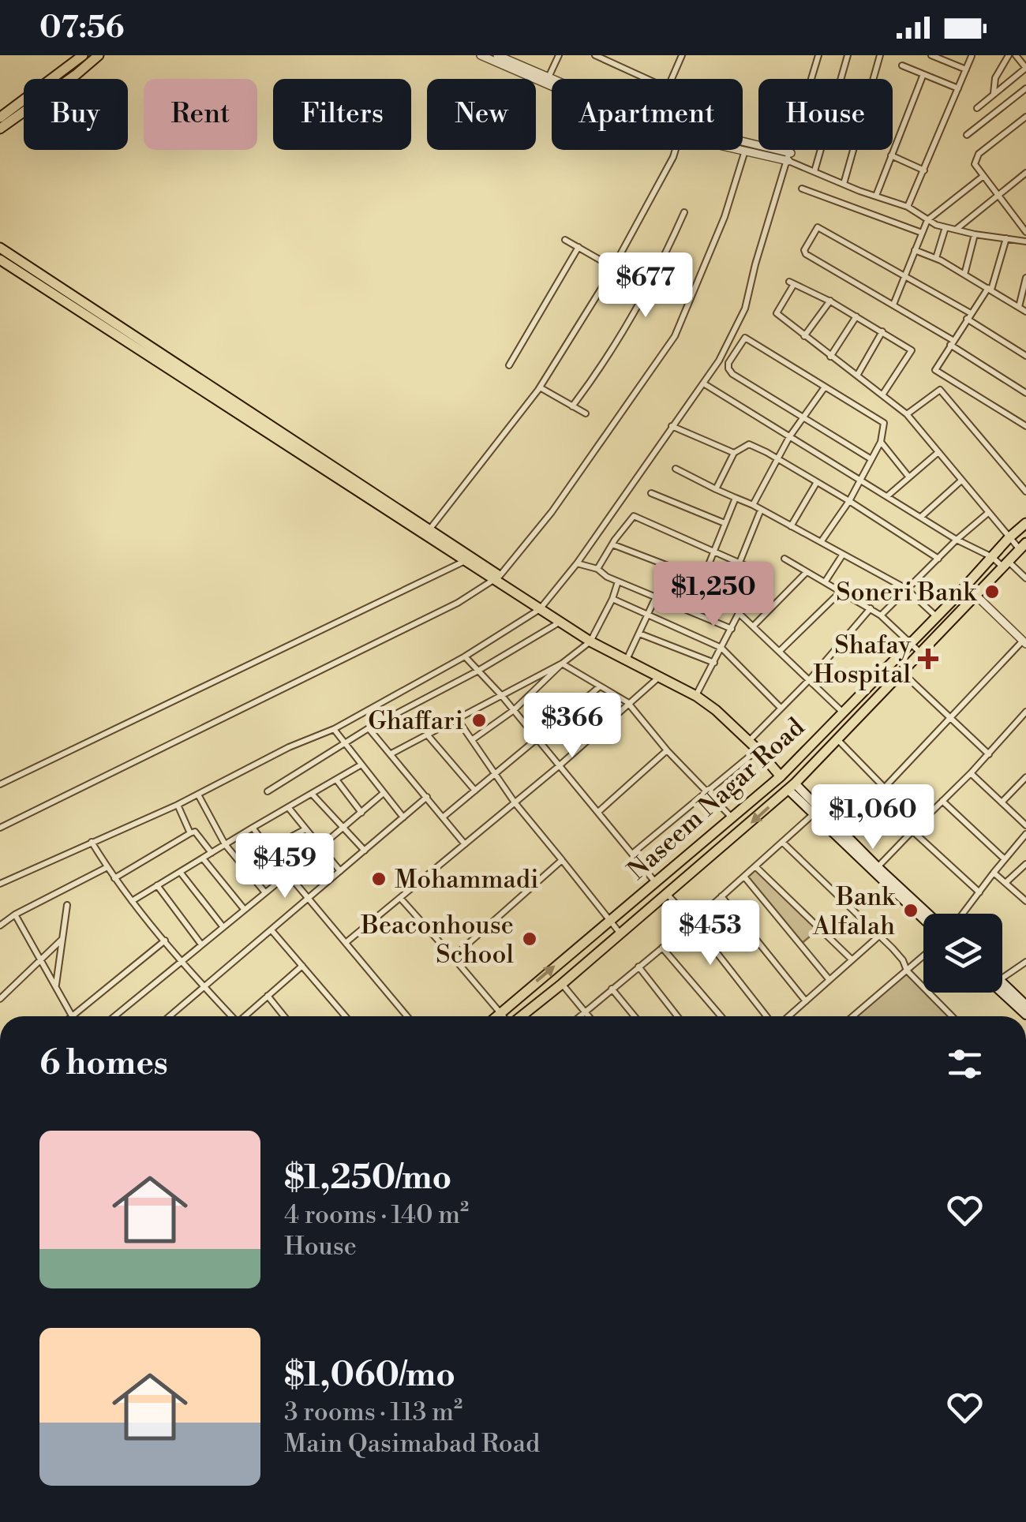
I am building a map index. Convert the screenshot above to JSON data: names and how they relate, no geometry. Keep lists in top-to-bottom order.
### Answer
{
  "streets": {
    "main road": ["Naseem Nagar Road"]
  },
  "places": {
    "other": [
      "Soneri Bank",
      "Ghaffari",
      "Mohammadi",
      "Bank Alfalah",
      "Beaconhouse School"
    ],
    "health": ["Shafay Hospital"]
  },
  "page": {
    "status": "07:56",
    "chip": [
      "Buy",
      "Rent",
      "Filters",
      "New",
      "Apartment",
      "House"
    ],
    "price": [
      "$677",
      "$1,250",
      "$366",
      "$1,060",
      "$459",
      "$453"
    ],
    "heading": "6 homes",
    "list": [
      {
        "name": "$1,250/mo",
        "note": "4 rooms · 140 m² · House"
      },
      {
        "name": "$1,060/mo",
        "note": "3 rooms · 113 m² · Main Qasimabad Road"
      }
    ]
  }
}
